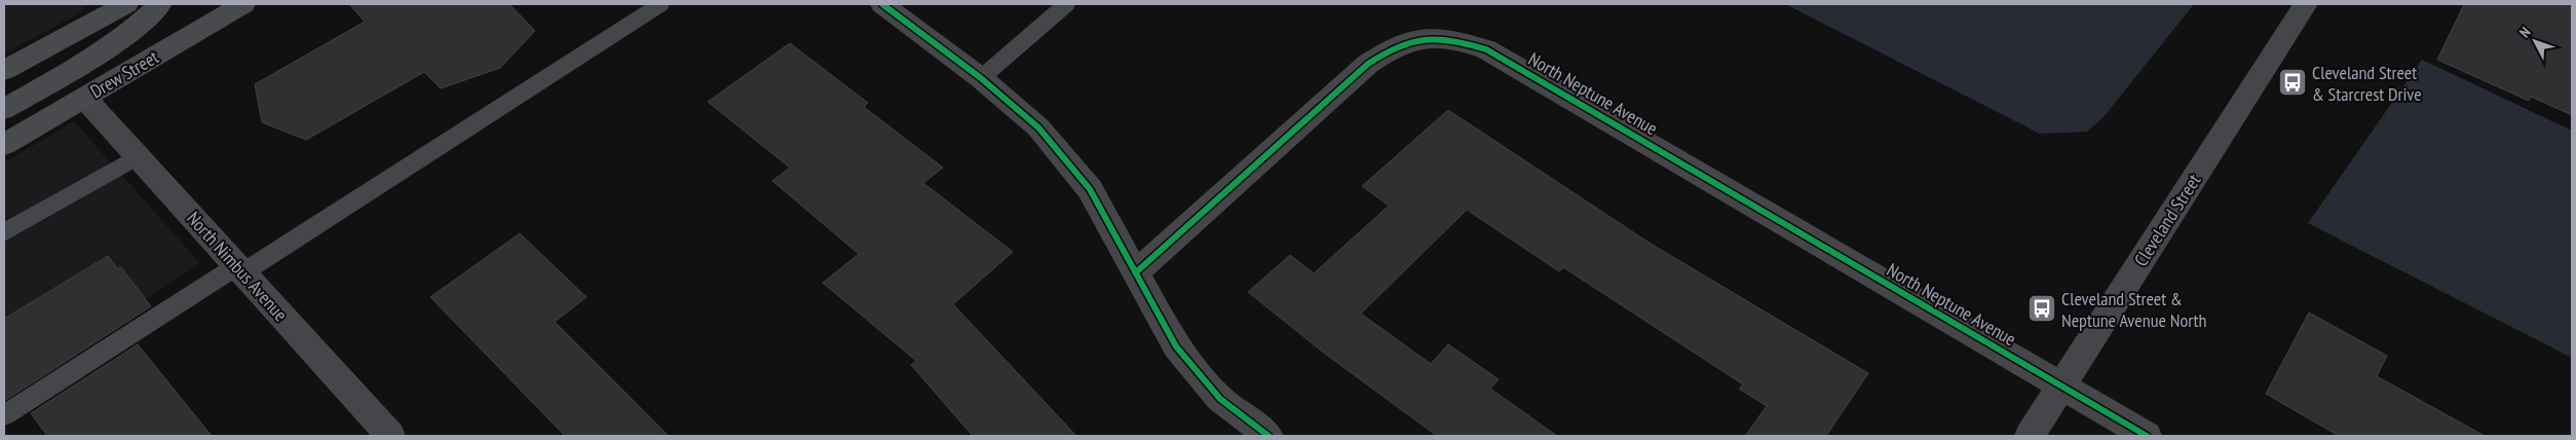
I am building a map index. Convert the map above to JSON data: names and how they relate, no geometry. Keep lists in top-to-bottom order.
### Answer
{
  "streets": {
    "main road": ["Drew Street"],
    "street": ["North Neptune Avenue", "Cleveland Street", "North Nimbus Avenue"]
  },
  "crossings": [
    ["Drew Street", "North Nimbus Avenue"],
    ["North Neptune Avenue", "Cleveland Street"]
  ],
  "places": {
    "bus stop": ["Cleveland Street & Starcrest Drive", "Cleveland Street & Neptune Avenue North"]
  },
  "north": "top left"
}
